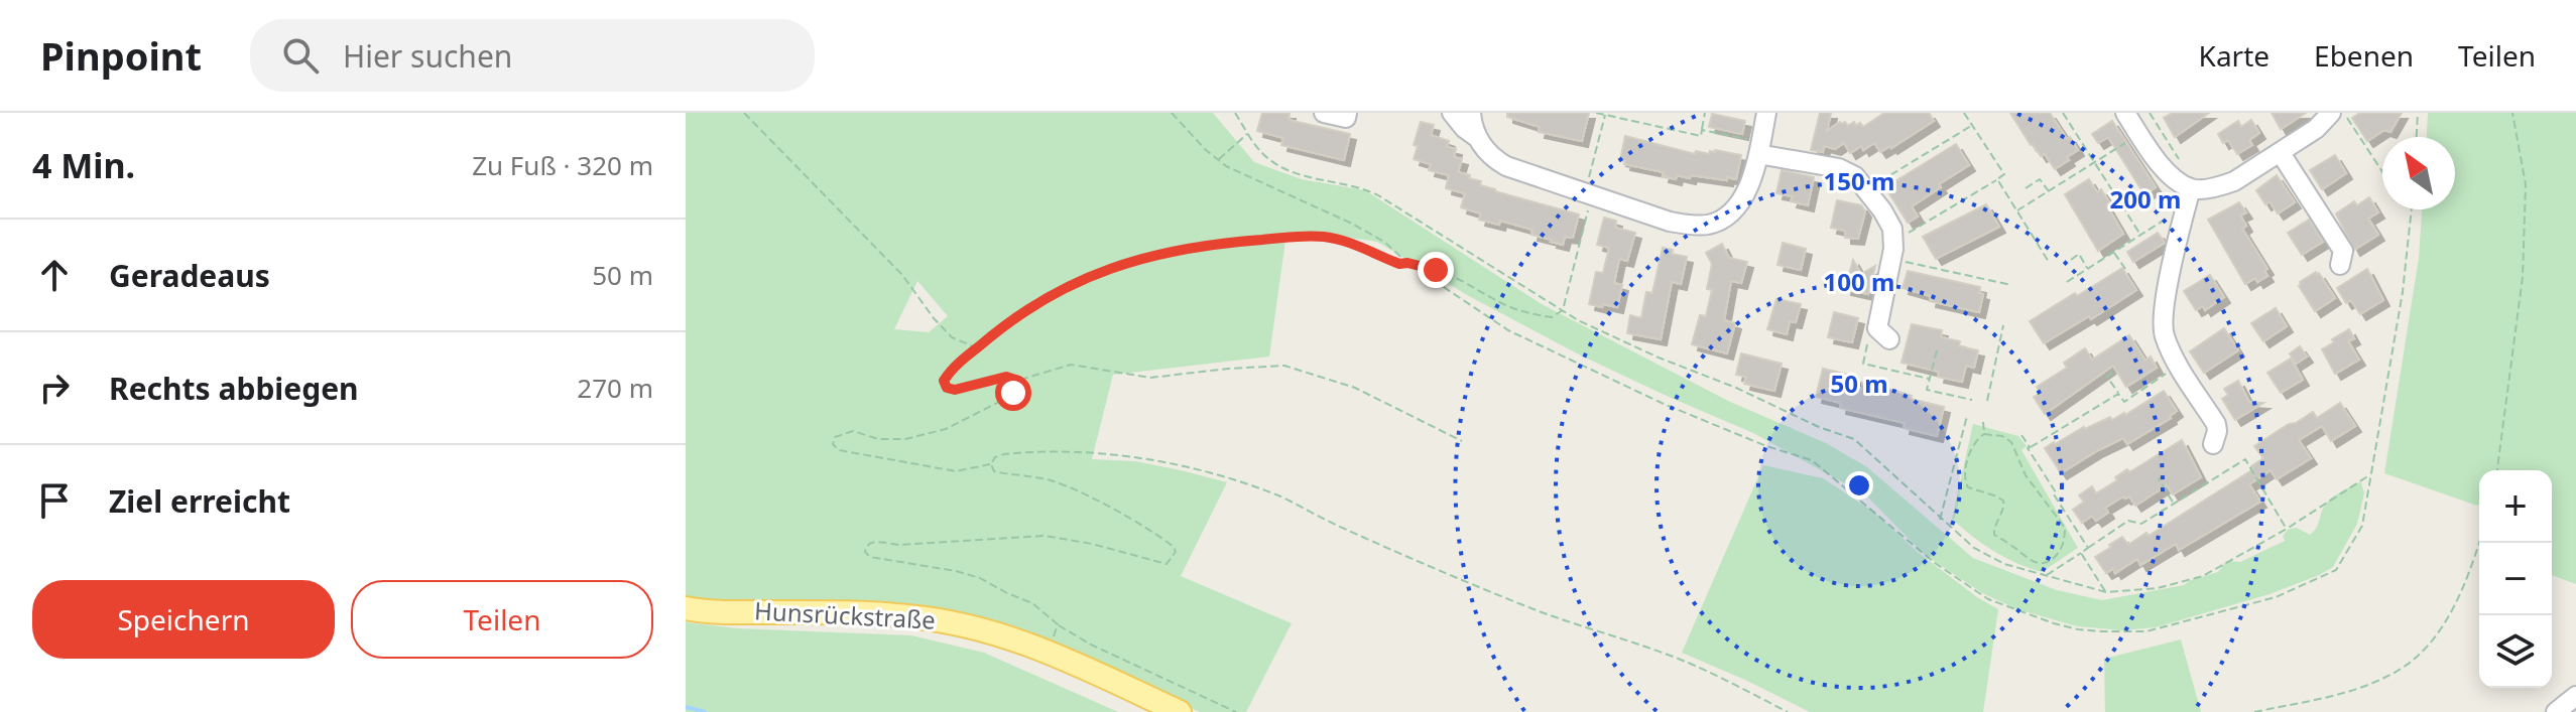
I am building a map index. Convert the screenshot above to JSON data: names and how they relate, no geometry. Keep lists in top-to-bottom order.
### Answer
{
  "streets": {
    "main road": ["Hunsrückstraße"]
  },
  "north": "top left",
  "page": {
    "header": "Pinpoint",
    "search": "Hier suchen",
    "nav": ["Karte", "Ebenen", "Teilen"],
    "heading": ["4 Min.", "Zu Fuß · 320 m"],
    "list": [
      ["Geradeaus", "50 m"],
      ["Rechts abbiegen", "270 m"],
      "Ziel erreicht"
    ],
    "map_buttons": ["+", "−"],
    "buttons": ["Speichern", "Teilen"]
  },
  "rings": [
    "150 m",
    "200 m",
    "100 m",
    "50 m"
  ]
}
